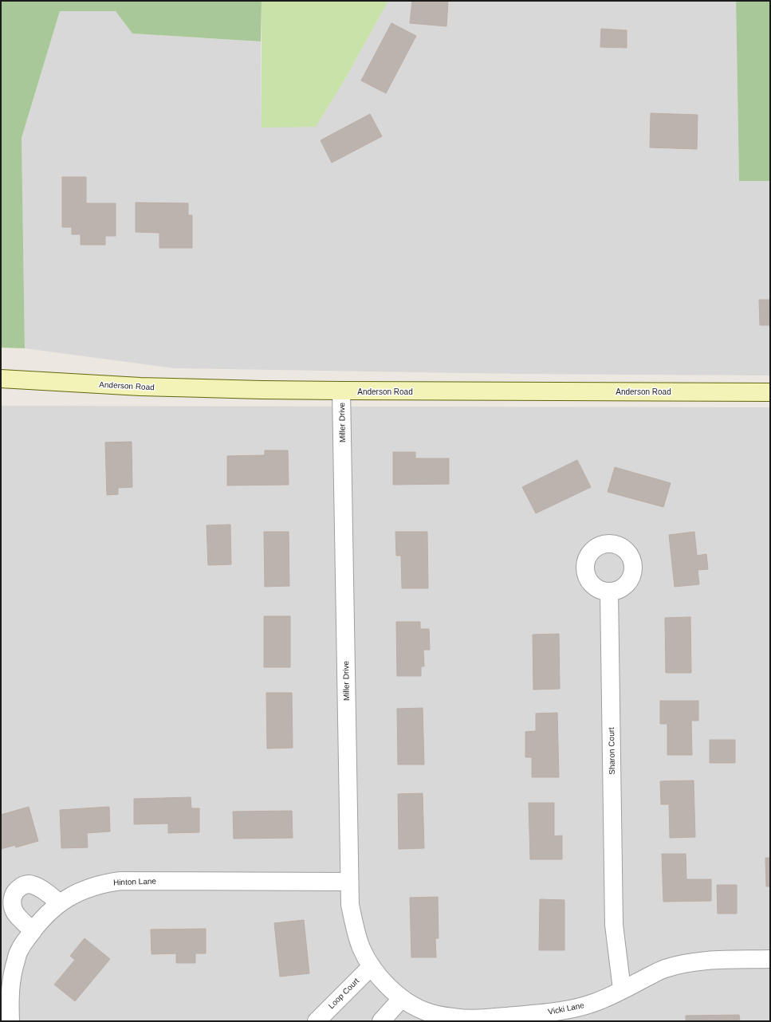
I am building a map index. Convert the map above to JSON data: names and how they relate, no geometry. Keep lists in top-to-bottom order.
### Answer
{
  "streets": {
    "street": [
      "Anderson Road",
      "Miller Drive",
      "Sharon Court",
      "Hinton Lane",
      "Loop Court",
      "Vicki Lane"
    ]
  },
  "crossings": [
    ["Anderson Road", "Miller Drive"],
    ["Miller Drive", "Hinton Lane"],
    ["Miller Drive", "Loop Court"],
    ["Miller Drive", "Vicki Lane"],
    ["Sharon Court", "Vicki Lane"],
    ["Loop Court", "Vicki Lane"]
  ]
}
